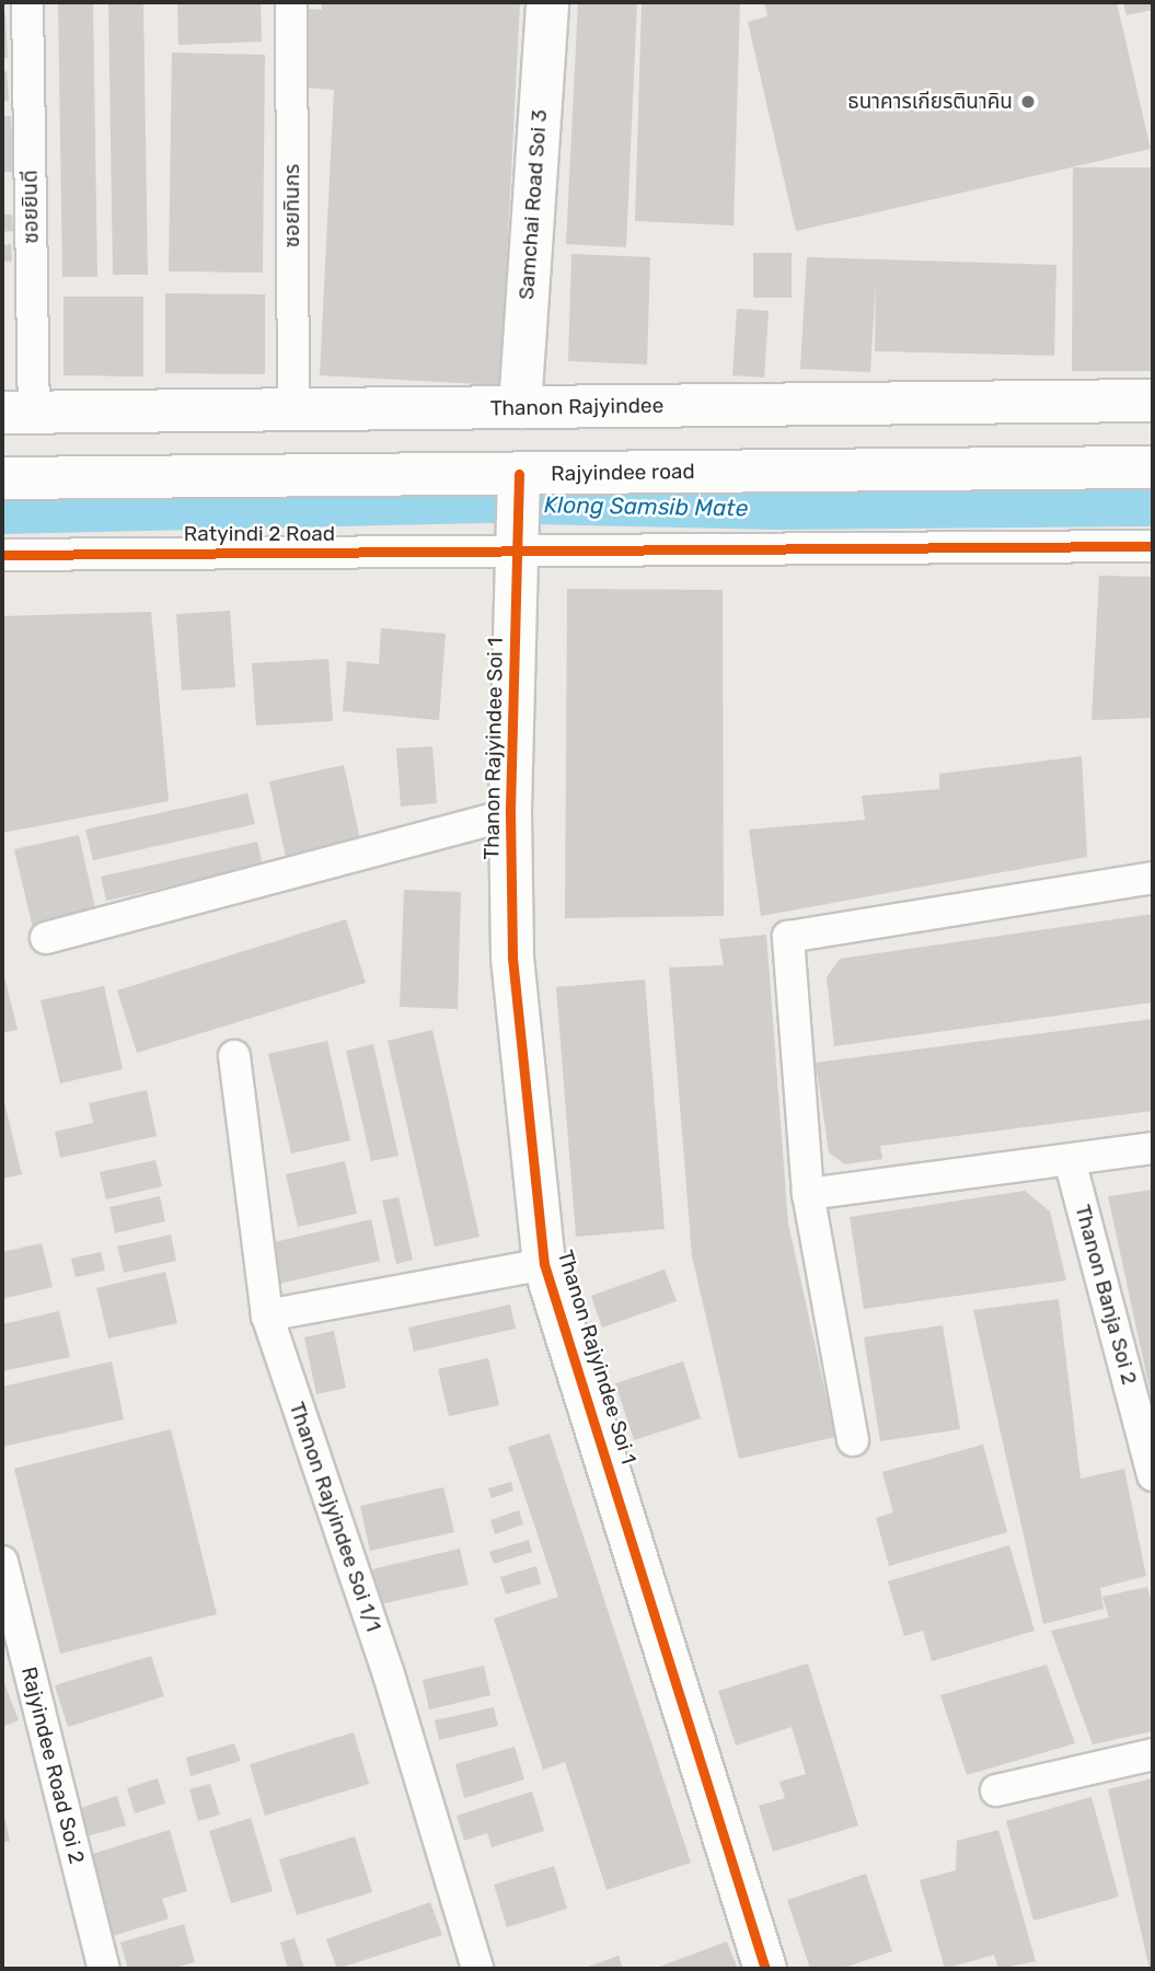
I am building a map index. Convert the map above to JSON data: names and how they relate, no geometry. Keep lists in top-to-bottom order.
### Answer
{
  "streets": {
    "main road": [
      "Samchai Road Soi 3",
      "Thanon Rajyindee",
      "Rajyindee road",
      "Thanon Rajyindee Soi 1"
    ],
    "street": [
      "ซอยทินกร",
      "ซอยยินดี",
      "Ratyindi 2 Road",
      "Thanon Banja Soi 2",
      "Thanon Rajyindee Soi 1/1",
      "Rajyindee Road Soi 2"
    ]
  },
  "crossings": [
    ["Samchai Road Soi 3", "Thanon Rajyindee"],
    ["ซอยทินกร", "Thanon Rajyindee"],
    ["ซอยยินดี", "Thanon Rajyindee"],
    ["Rajyindee road", "Thanon Rajyindee Soi 1"],
    ["Ratyindi 2 Road", "Thanon Rajyindee Soi 1"]
  ],
  "water": ["Klong Samsib Mate"],
  "places": ["ธนาคารเกียรตินาคิน"]
}
